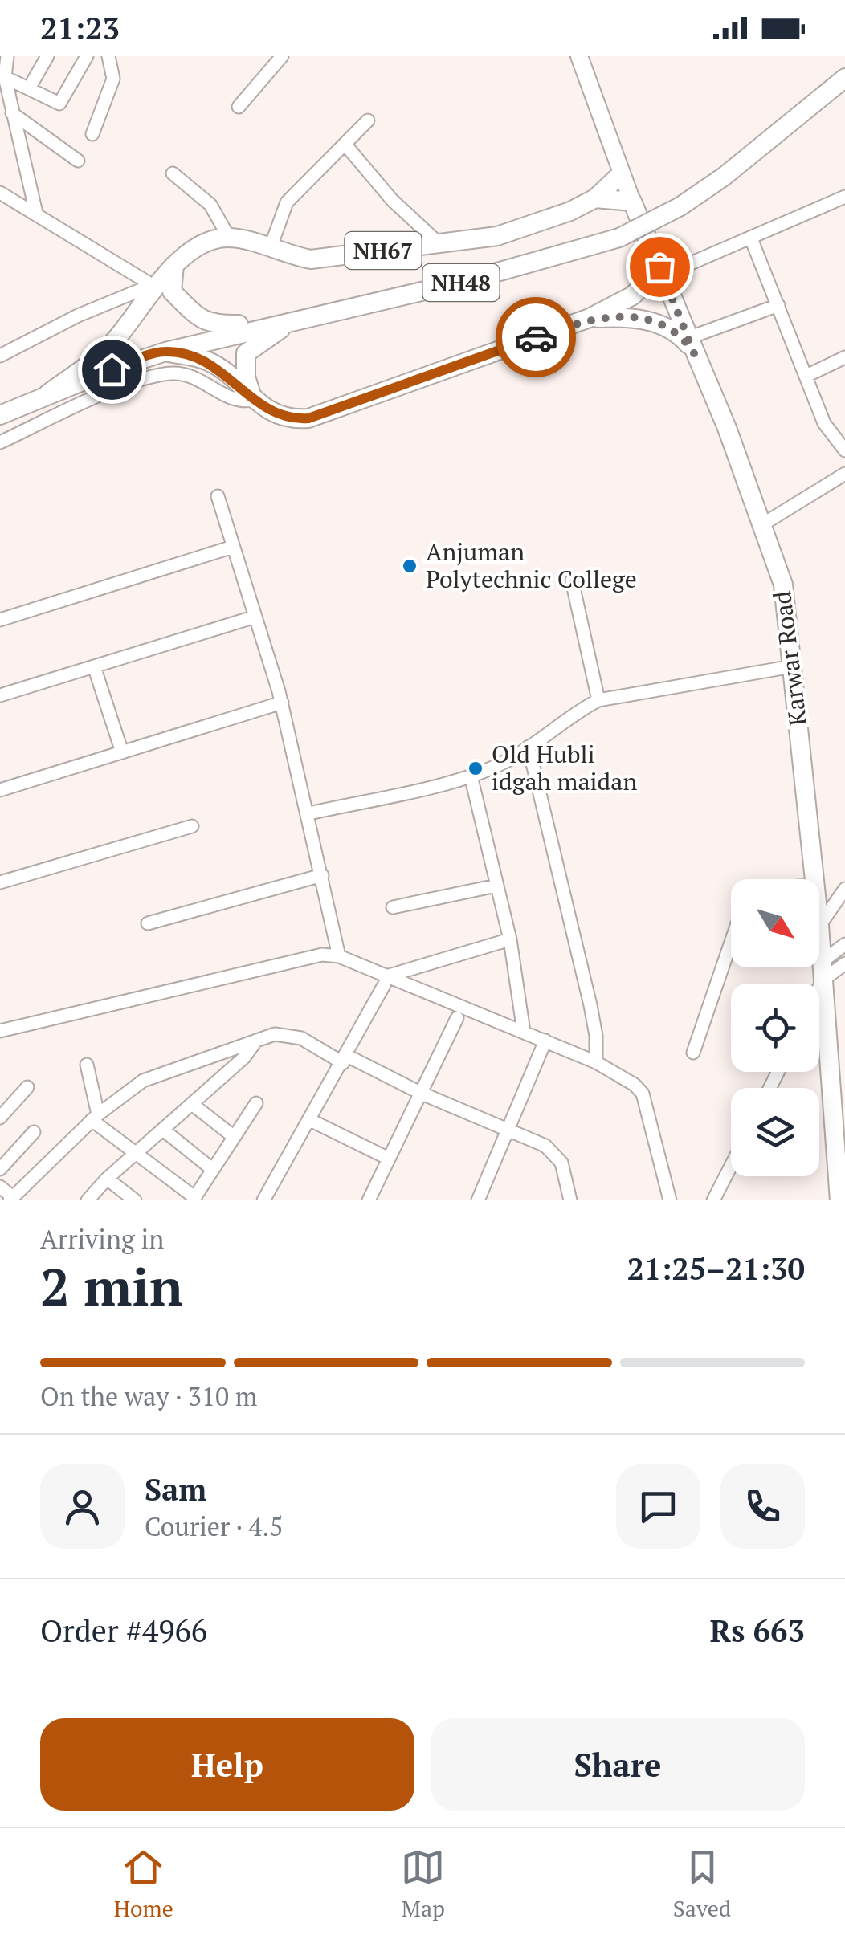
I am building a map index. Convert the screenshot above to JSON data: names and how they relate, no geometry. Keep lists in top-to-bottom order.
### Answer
{
  "streets": {
    "highway": ["NH67", "NH48", "Karwar Road"]
  },
  "places": ["Anjuman Polytechnic College", "Old Hubli idgah maidan"],
  "north": "bottom right",
  "page": {
    "status": "21:23",
    "heading": ["2 min", "Arriving in", "21:25–21:30"],
    "panel": [
      "Sam",
      "Courier · 4.5",
      "Order #4966",
      "Rs 663"
    ],
    "bar": "On the way · 310 m",
    "buttons": ["Help", "Share"],
    "tabs": ["Home", "Map", "Saved"]
  }
}
